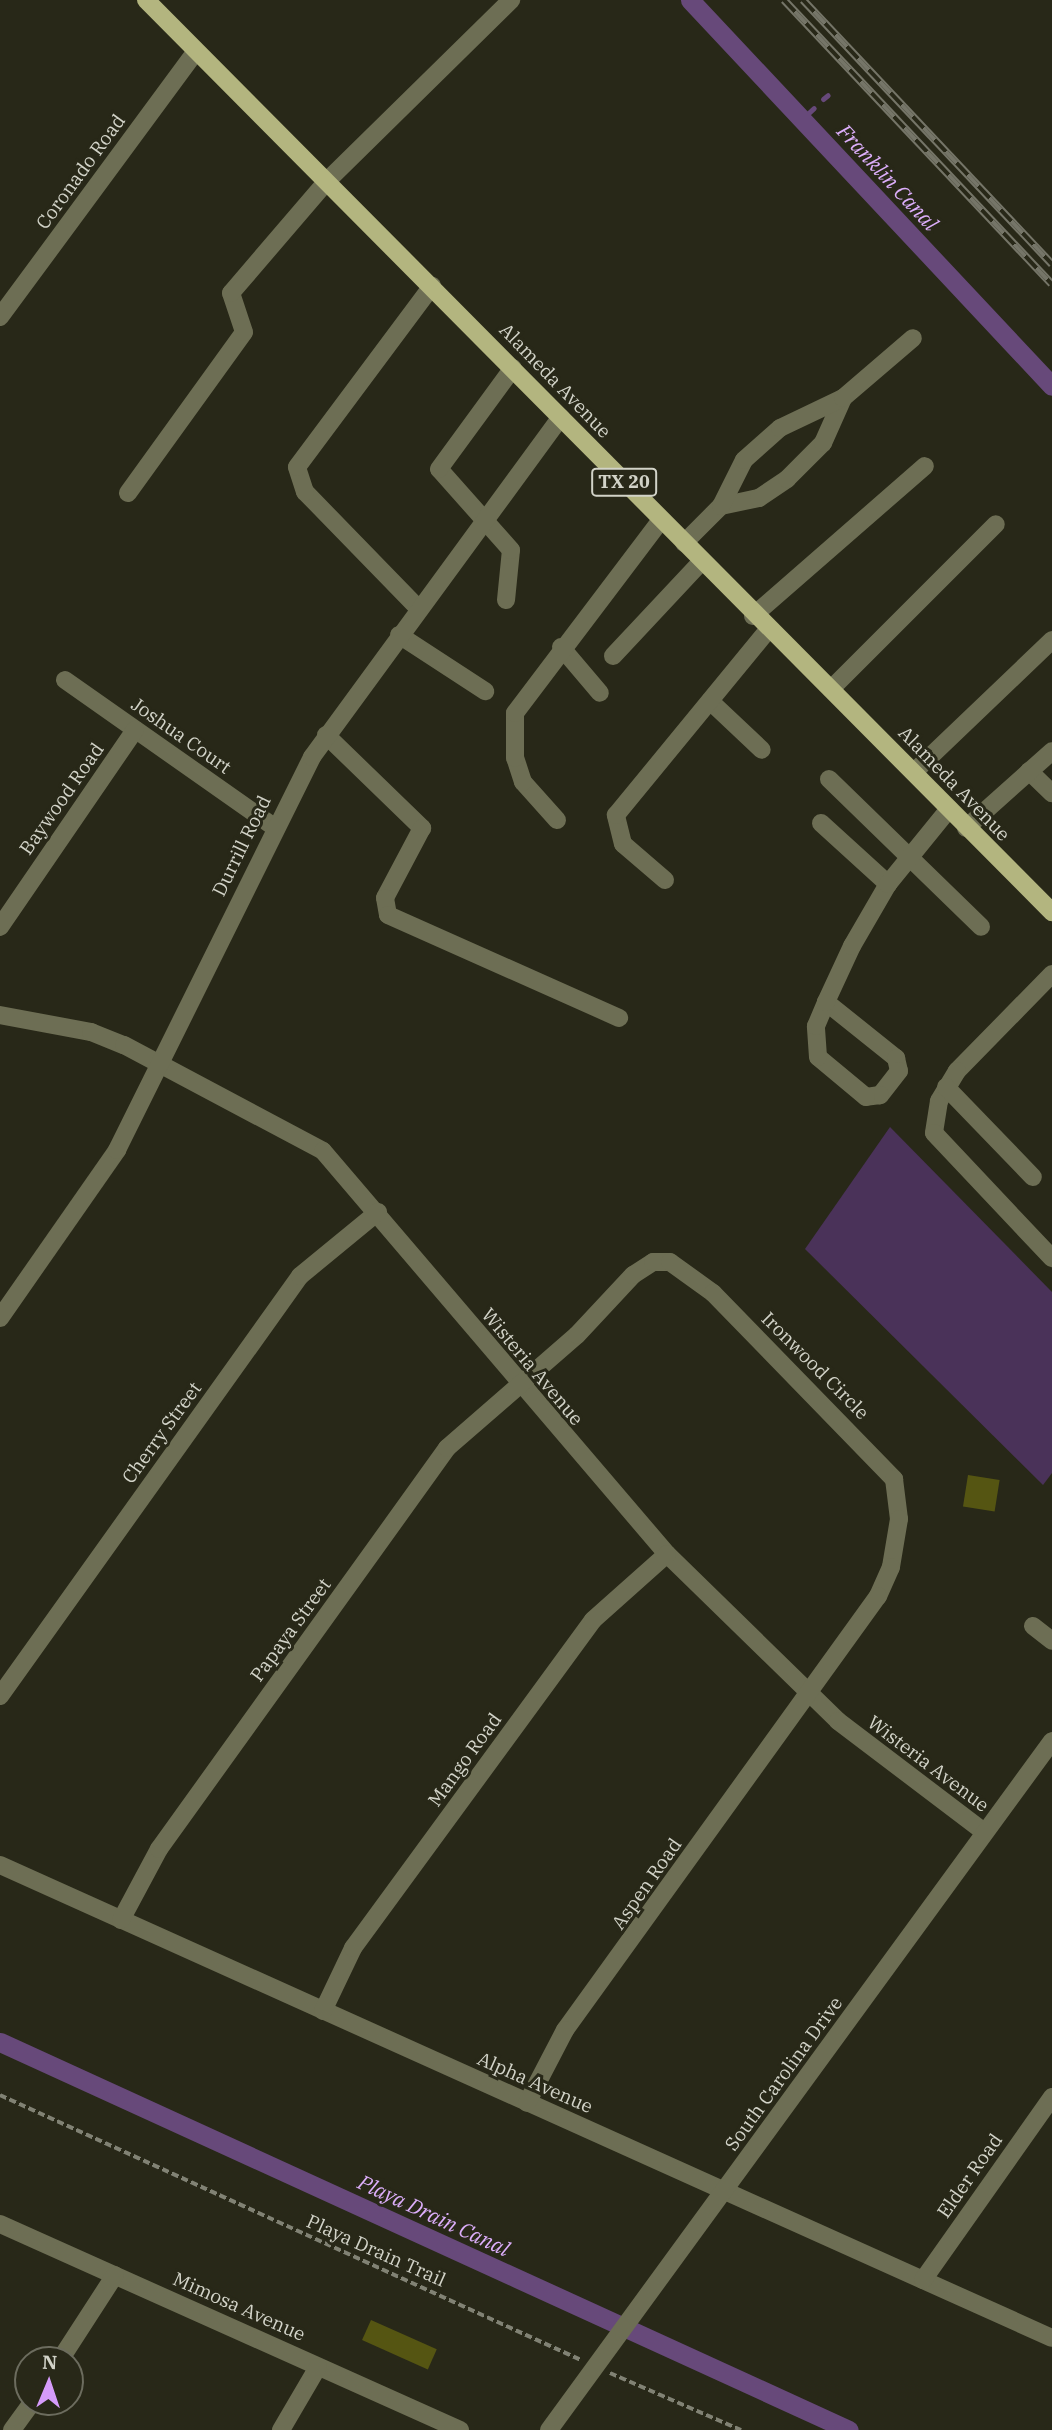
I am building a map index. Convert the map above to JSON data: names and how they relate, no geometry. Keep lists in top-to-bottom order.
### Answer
{
  "streets": {
    "main road": ["Alameda Avenue", "TX 20"],
    "street": [
      "Coronado Road",
      "Joshua Court",
      "Baywood Road",
      "Durrill Road",
      "Ironwood Circle",
      "Wisteria Avenue",
      "Cherry Street",
      "Papaya Street",
      "Mango Road",
      "Aspen Road",
      "South Carolina Drive",
      "Alpha Avenue",
      "Elder Road",
      "Mimosa Avenue"
    ],
    "path": ["Playa Drain Trail"]
  },
  "crossings": [
    ["Coronado Road", "Alameda Avenue"],
    ["Alameda Avenue", "Durrill Road"],
    ["Joshua Court", "Baywood Road"],
    ["Joshua Court", "Durrill Road"],
    ["Durrill Road", "Wisteria Avenue"],
    ["Ironwood Circle", "Wisteria Avenue"],
    ["Ironwood Circle", "Papaya Street"],
    ["Ironwood Circle", "Aspen Road"],
    ["Wisteria Avenue", "Cherry Street"],
    ["Wisteria Avenue", "Papaya Street"],
    ["Wisteria Avenue", "Mango Road"],
    ["Wisteria Avenue", "Aspen Road"],
    ["Wisteria Avenue", "South Carolina Drive"],
    ["Papaya Street", "Alpha Avenue"],
    ["Mango Road", "Alpha Avenue"],
    ["Aspen Road", "Alpha Avenue"],
    ["South Carolina Drive", "Alpha Avenue"],
    ["South Carolina Drive", "Playa Drain Trail"],
    ["Alpha Avenue", "Elder Road"]
  ],
  "water": ["Franklin Canal", "Playa Drain Canal"],
  "north": "top"
}
